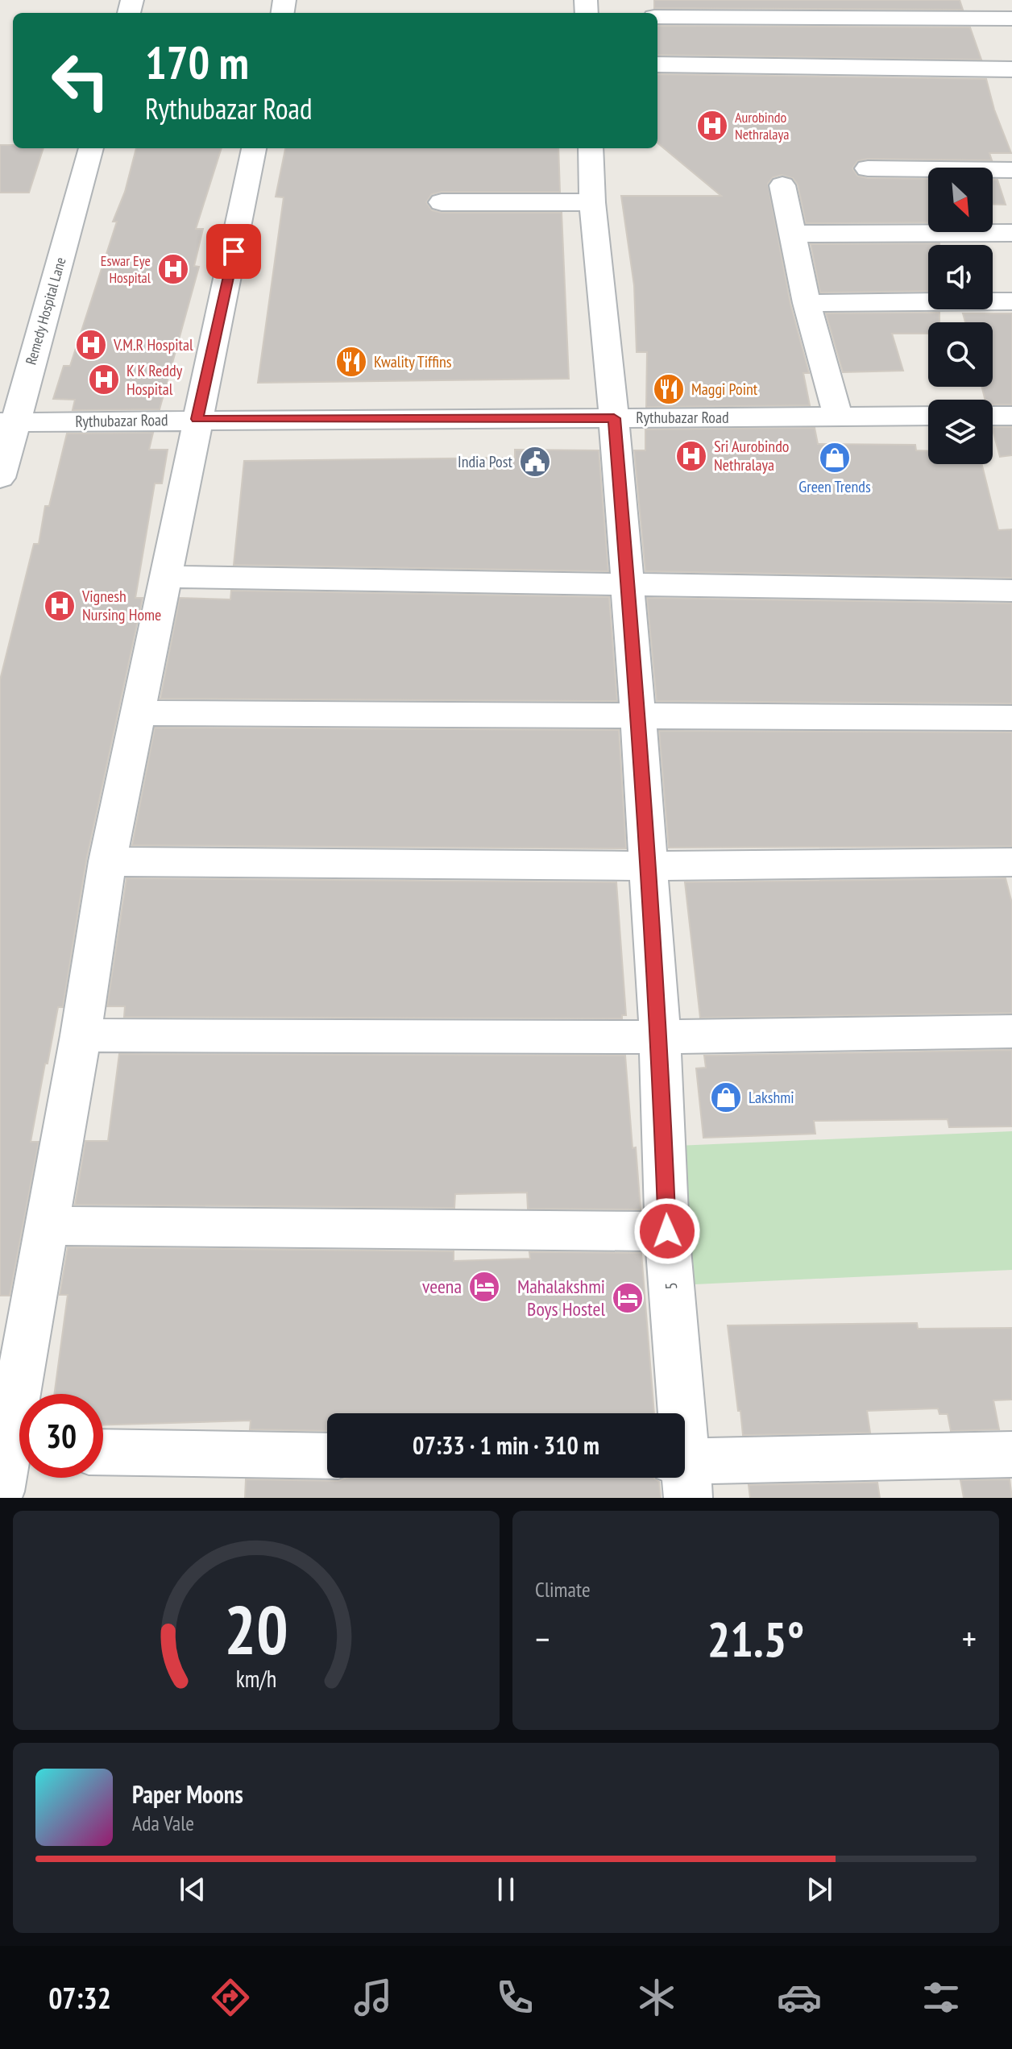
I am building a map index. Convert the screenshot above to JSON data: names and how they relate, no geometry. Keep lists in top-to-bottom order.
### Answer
{
  "streets": {
    "street": ["Remedy Hospital Lane", "Rythubazar Road", "5"]
  },
  "crossings": [
    ["Remedy Hospital Lane", "Rythubazar Road"],
    ["Rythubazar Road", "5"]
  ],
  "places": {
    "hospital": [
      "Aurobindo Nethralaya",
      "Eswar Eye Hospital",
      "V.M.R Hospital",
      "K K Reddy Hospital",
      "Sri Aurobindo Nethralaya",
      "Vignesh Nursing Home"
    ],
    "restaurant": ["Kwality Tiffins", "Maggi Point"],
    "shop": ["Green Trends", "Lakshmi"],
    "public building": ["India Post"],
    "hotel": ["veena", "Mahalakshmi Boys Hostel"]
  },
  "north": "bottom right",
  "page": {
    "turn": ["170 m", "Rythubazar Road"],
    "limit": "30",
    "trip": "07:33 · 1 min · 310 m",
    "tile": "Climate",
    "heat": ["−", "21.5°", "+"],
    "song": ["Paper Moons", "Ada Vale"],
    "tabs": "07:32",
    "gauge": ["20", "km/h"]
  }
}
